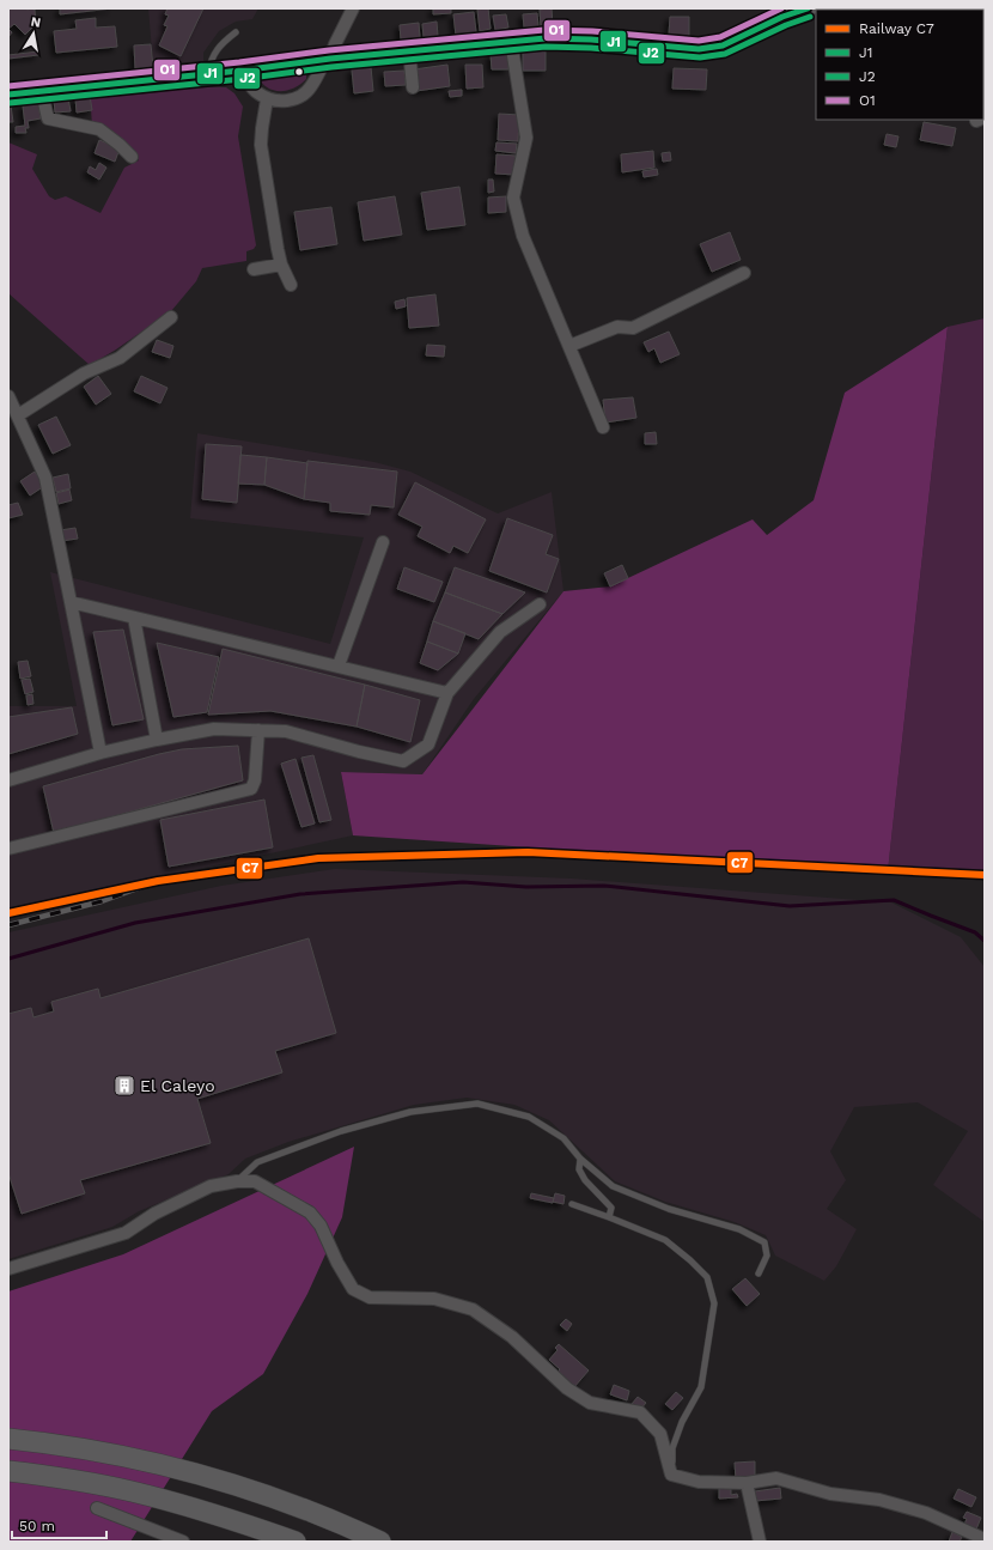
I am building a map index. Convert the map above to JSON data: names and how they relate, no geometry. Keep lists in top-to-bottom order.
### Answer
{
  "places": {
    "building": ["El Caleyo"]
  },
  "lines": [
    "transit line J1",
    "transit line O1",
    "transit line J2",
    "rail line C7"
  ],
  "legend": [
    "Railway C7",
    "J1",
    "J2",
    "O1"
  ],
  "scale_bar": "50 m",
  "north": "top"
}
